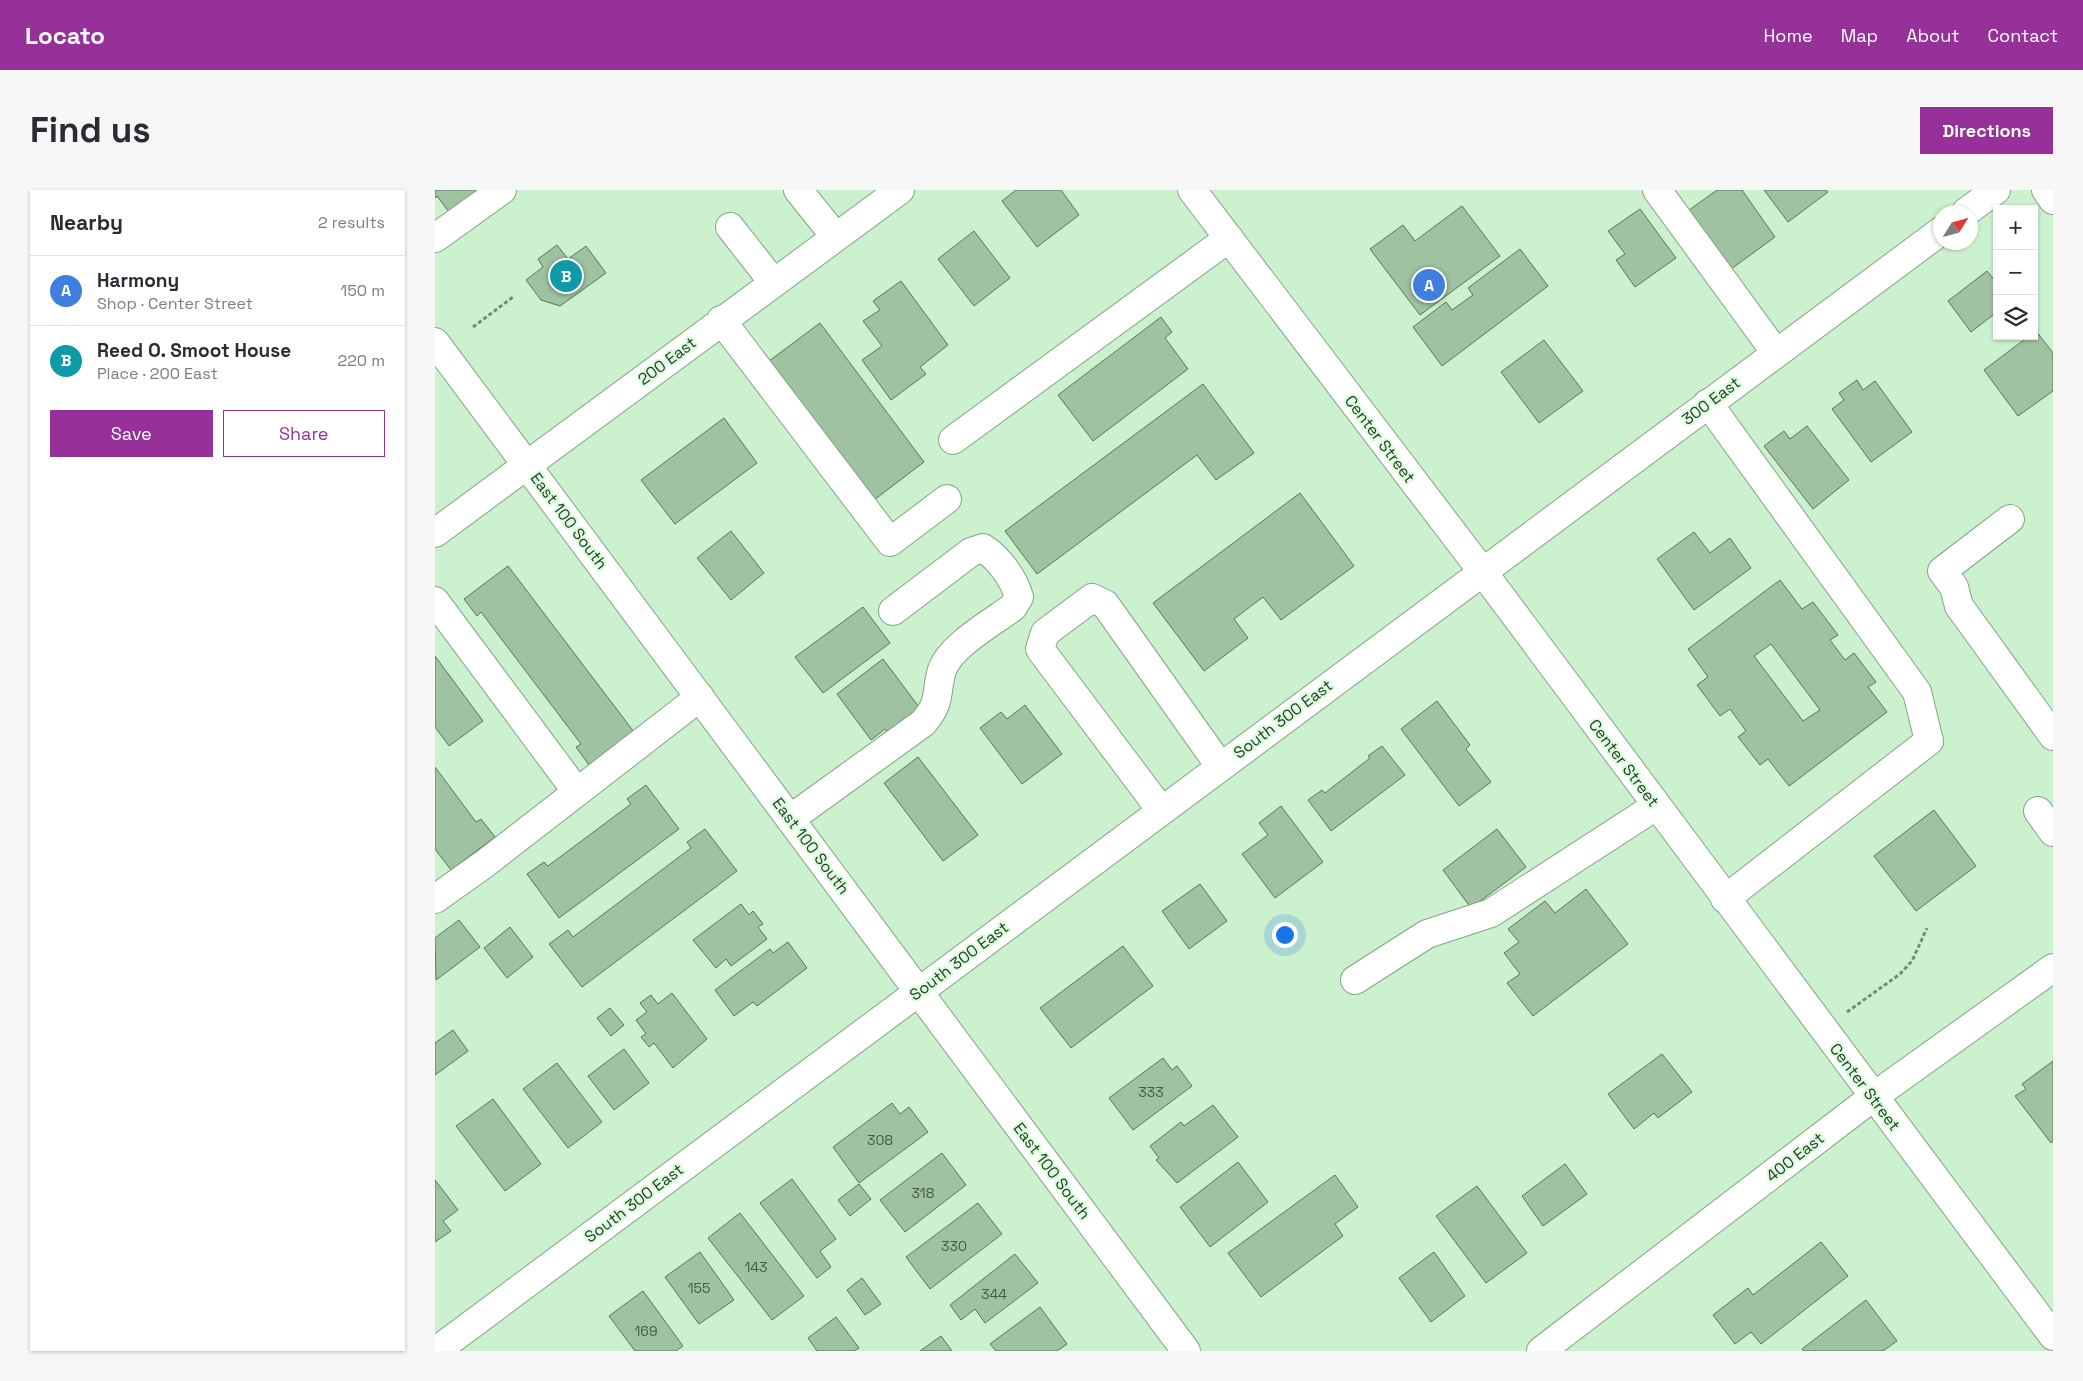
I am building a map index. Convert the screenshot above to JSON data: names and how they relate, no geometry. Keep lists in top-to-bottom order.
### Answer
{
  "streets": {
    "street": [
      "200 East",
      "300 East",
      "Center Street",
      "East 100 South",
      "South 300 East",
      "400 East"
    ]
  },
  "crossings": [
    ["200 East", "East 100 South"],
    ["300 East", "Center Street"],
    ["300 East", "South 300 East"],
    ["Center Street", "South 300 East"],
    ["Center Street", "400 East"],
    ["East 100 South", "South 300 East"]
  ],
  "house_numbers": [
    "333",
    "308",
    "318",
    "330",
    "143",
    "155",
    "344",
    "169"
  ],
  "north": "top right",
  "page": {
    "header": "Locato",
    "nav": [
      "Home",
      "Map",
      "About",
      "Contact"
    ],
    "buttons": [
      "Directions",
      ["Save", "Share"]
    ],
    "title": "Find us",
    "heading": ["Nearby", "2 results"],
    "map_buttons": ["+", "−"],
    "list": [
      {
        "mark": "A",
        "name": "Harmony",
        "note": "Shop · Center Street",
        "value": "150 m"
      },
      {
        "mark": "B",
        "name": "Reed O. Smoot House",
        "note": "Place · 200 East",
        "value": "220 m"
      }
    ],
    "pins": ["B", "A"]
  }
}
